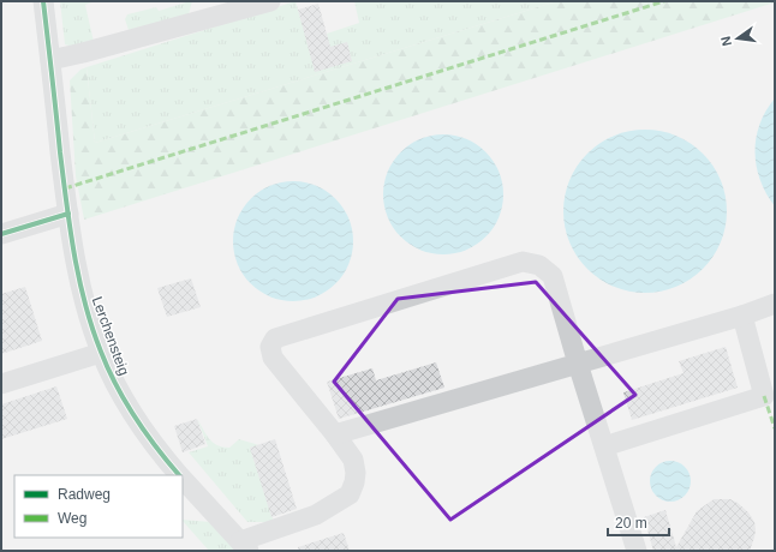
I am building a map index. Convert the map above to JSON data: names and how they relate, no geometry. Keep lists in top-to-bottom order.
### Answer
{
  "streets": {
    "street": ["Lerchensteig"]
  },
  "legend": ["Radweg", "Weg"],
  "scale_bar": "20 m",
  "north": "left"
}
